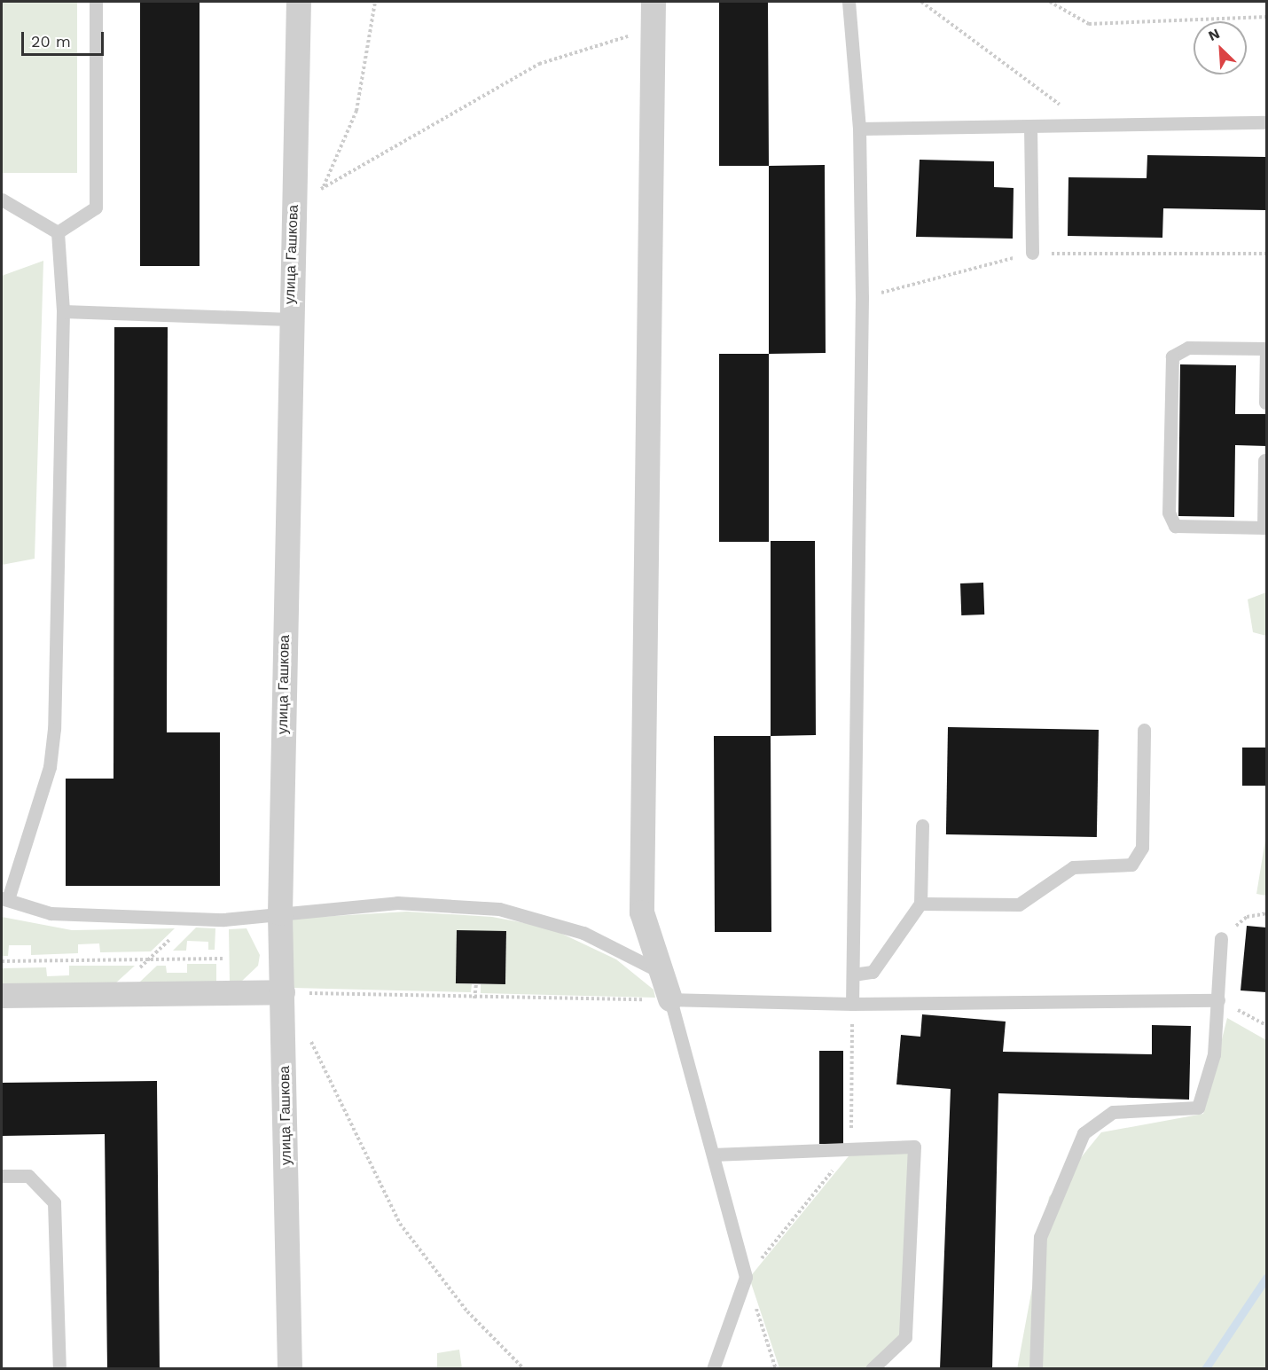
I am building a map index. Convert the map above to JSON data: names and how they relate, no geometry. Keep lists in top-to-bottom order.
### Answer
{
  "streets": {
    "street": ["улица Гашкова"]
  },
  "scale_bar": "20 m",
  "north": "top left"
}
